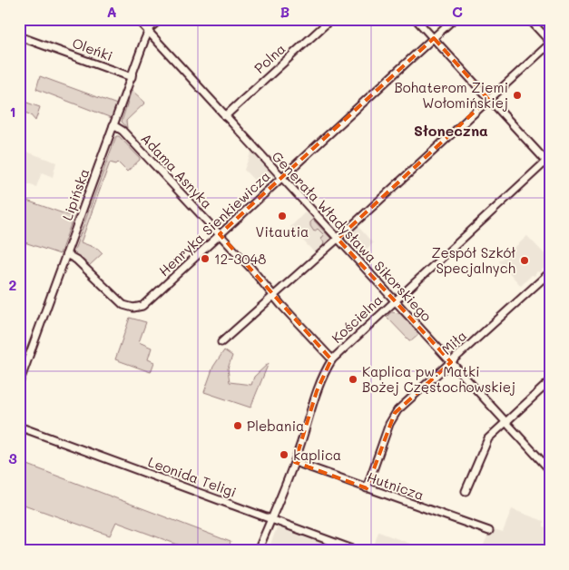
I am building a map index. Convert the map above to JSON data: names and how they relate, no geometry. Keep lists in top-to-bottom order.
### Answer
{
  "streets": {
    "street": [
      "Oleńki",
      "Polna",
      "Adama Asnyka",
      "Lipińska",
      "Henryka Sienkiewicza",
      "Generała Władysława Sikorskiego",
      "Kościelna",
      "Miła",
      "Leonida Teligi",
      "Hutnicza"
    ]
  },
  "crossings": [
    ["Oleńki", "Lipińska"],
    ["Polna", "Generała Władysława Sikorskiego"],
    ["Adama Asnyka", "Lipińska"],
    ["Adama Asnyka", "Henryka Sienkiewicza"],
    ["Adama Asnyka", "Kościelna"],
    ["Lipińska", "Henryka Sienkiewicza"],
    ["Lipińska", "Generała Władysława Sikorskiego"],
    ["Henryka Sienkiewicza", "Generała Władysława Sikorskiego"],
    ["Generała Władysława Sikorskiego", "Kościelna"],
    ["Generała Władysława Sikorskiego", "Miła"],
    ["Kościelna", "Leonida Teligi"],
    ["Kościelna", "Hutnicza"],
    ["Miła", "Hutnicza"]
  ],
  "districts": ["Słoneczna"],
  "places": [
    "Bohaterom Ziemi Wołomińskiej",
    "Vitautia",
    "12-3048",
    "Zespół Szkół Specjalnych",
    "Kaplica pw. Matki Bożej Częstochowskiej",
    "Plebania",
    "kaplica"
  ],
  "grid": {
    "columns": ["A", "B", "C"],
    "rows": ["1", "2", "3"]
  }
}
